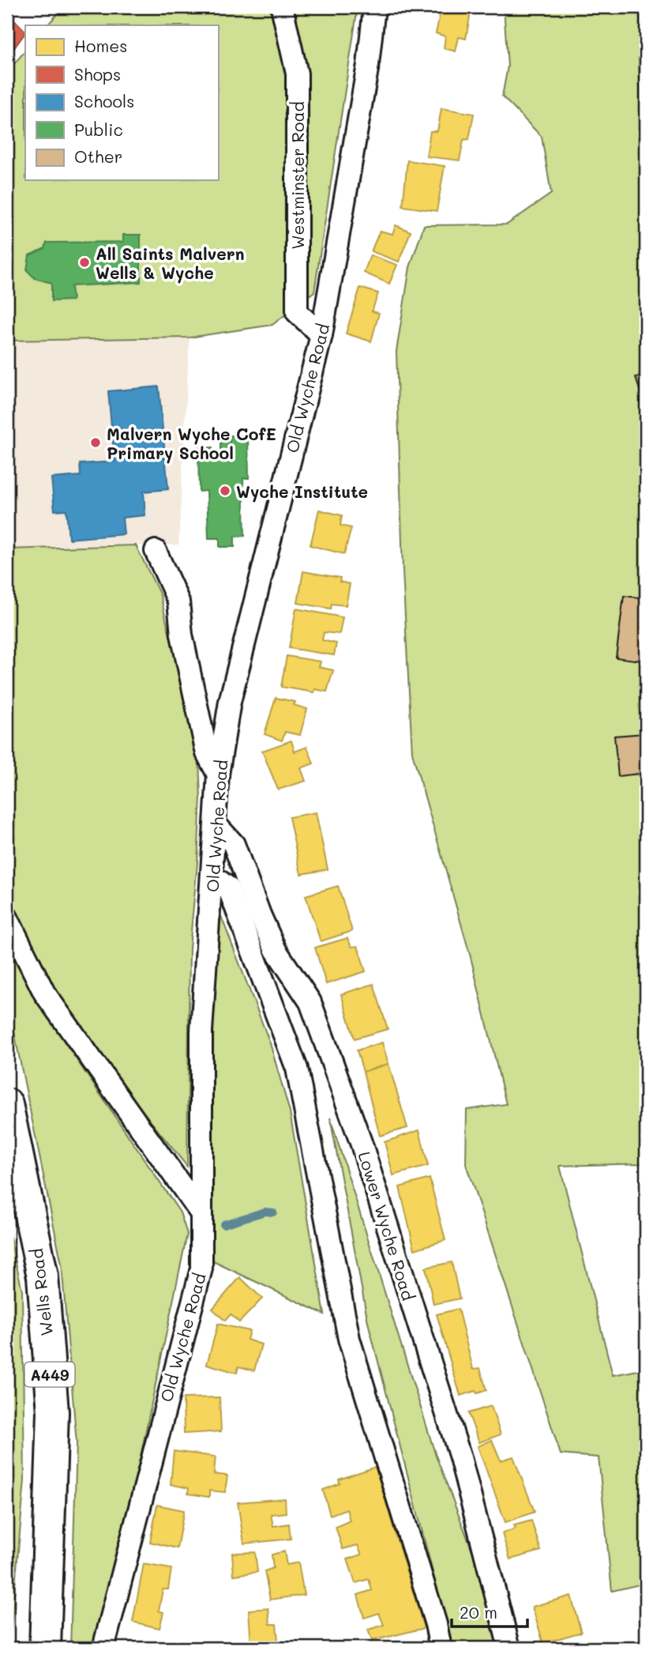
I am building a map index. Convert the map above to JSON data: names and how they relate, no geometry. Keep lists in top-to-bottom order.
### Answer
{
  "streets": {
    "highway": ["Wells Road", "A449"],
    "street": ["Westminster Road", "Old Wyche Road", "Lower Wyche Road"]
  },
  "crossings": [
    ["Westminster Road", "Old Wyche Road"],
    ["Old Wyche Road", "Lower Wyche Road"]
  ],
  "places": ["All Saints Malvern Wells & Wyche", "Malvern Wyche CofE Primary School", "Wyche Institute"],
  "legend": [
    "Homes",
    "Shops",
    "Schools",
    "Public",
    "Other"
  ],
  "scale_bar": "20 m"
}
